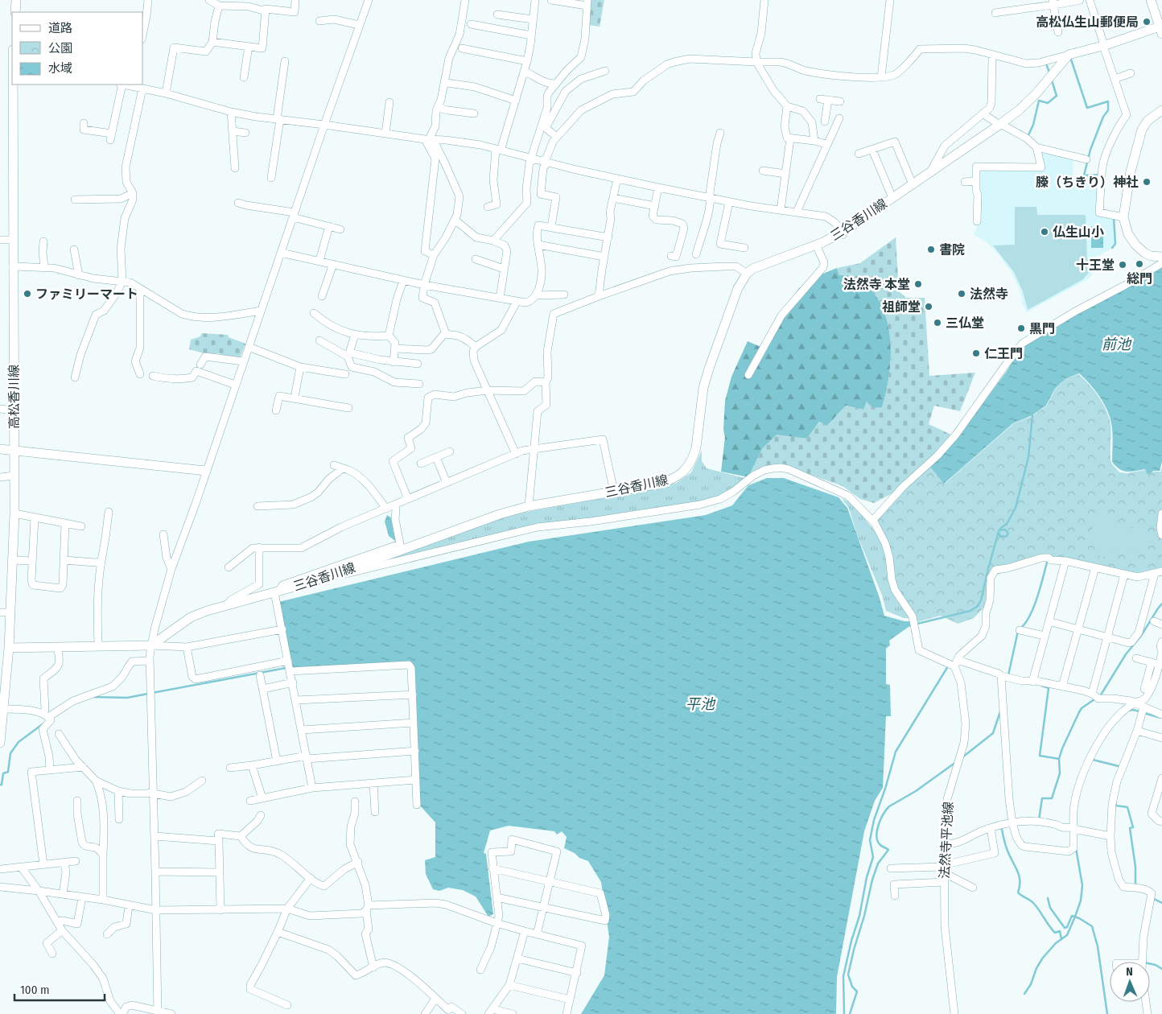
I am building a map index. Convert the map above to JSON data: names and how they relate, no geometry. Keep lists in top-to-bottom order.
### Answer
{
  "streets": {
    "main road": ["三谷香川線", "高松香川線"],
    "street": ["法然寺平池線"]
  },
  "water": ["前池", "平池"],
  "places": [
    "高松仏生山郵便局",
    "榺（ちきり）神社",
    "仏生山小",
    "書院",
    "総門",
    "十王堂",
    "法然寺 本堂",
    "ファミリーマート",
    "法然寺",
    "祖師堂",
    "三仏堂",
    "黒門",
    "仁王門"
  ],
  "legend": ["道路", "公園", "水域"],
  "scale_bar": "100 m",
  "north": "top"
}
